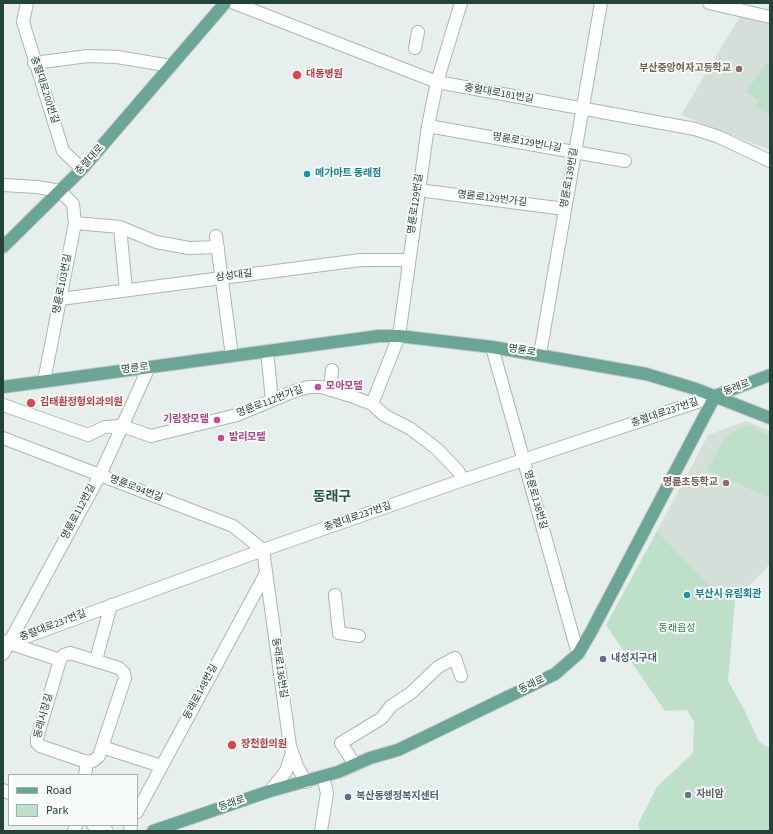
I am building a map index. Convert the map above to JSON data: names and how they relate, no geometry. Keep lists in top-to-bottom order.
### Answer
{
  "streets": {
    "main road": ["충렬대로", "명륜로", "동래로"],
    "street": [
      "충렬대로200번길",
      "충렬대로181번길",
      "명륜로129번나길",
      "명륜로139번길",
      "명륜로129번가길",
      "명륜로129번길",
      "삼성대길",
      "명륜로103번길",
      "명륜로112번가길",
      "충렬대로237번길",
      "명륜로94번길",
      "명륜로138번길",
      "명륜로112번길",
      "동래로136번길",
      "동래로148번길",
      "동래시장길"
    ]
  },
  "crossings": [
    ["충렬대로200번길", "충렬대로"],
    ["충렬대로181번길", "명륜로139번길"],
    ["충렬대로181번길", "명륜로129번길"],
    ["명륜로129번나길", "명륜로139번길"],
    ["명륜로129번나길", "명륜로129번길"],
    ["충렬대로", "명륜로103번길"],
    ["명륜로139번길", "명륜로129번가길"],
    ["명륜로139번길", "명륜로"],
    ["명륜로129번가길", "명륜로129번길"],
    ["명륜로129번길", "삼성대길"],
    ["명륜로129번길", "명륜로"],
    ["명륜로129번길", "명륜로112번가길"],
    ["삼성대길", "명륜로103번길"],
    ["명륜로103번길", "명륜로"],
    ["명륜로", "동래로"],
    ["명륜로", "충렬대로237번길"],
    ["명륜로", "명륜로138번길"],
    ["명륜로", "명륜로112번길"],
    ["동래로", "충렬대로237번길"],
    ["동래로", "명륜로138번길"],
    ["동래로", "동래로136번길"],
    ["명륜로112번가길", "충렬대로237번길"],
    ["명륜로112번가길", "명륜로112번길"],
    ["충렬대로237번길", "명륜로94번길"],
    ["충렬대로237번길", "명륜로138번길"],
    ["충렬대로237번길", "명륜로112번길"],
    ["충렬대로237번길", "동래로136번길"],
    ["명륜로94번길", "명륜로112번길"],
    ["명륜로94번길", "동래로136번길"],
    ["동래로136번길", "동래로148번길"]
  ],
  "districts": ["동래구"],
  "parks": ["동래읍성"],
  "places": [
    "부산중앙여자고등학교",
    "대동병원",
    "메가마트 동래점",
    "모아모텔",
    "김태환정형외과의원",
    "기림장모텔",
    "발리모텔",
    "명륜초등학교",
    "부산시 유림회관",
    "내성지구대",
    "장천한의원",
    "자비암",
    "복산동행정복지센터"
  ],
  "legend": ["Road", "Park"]
}
